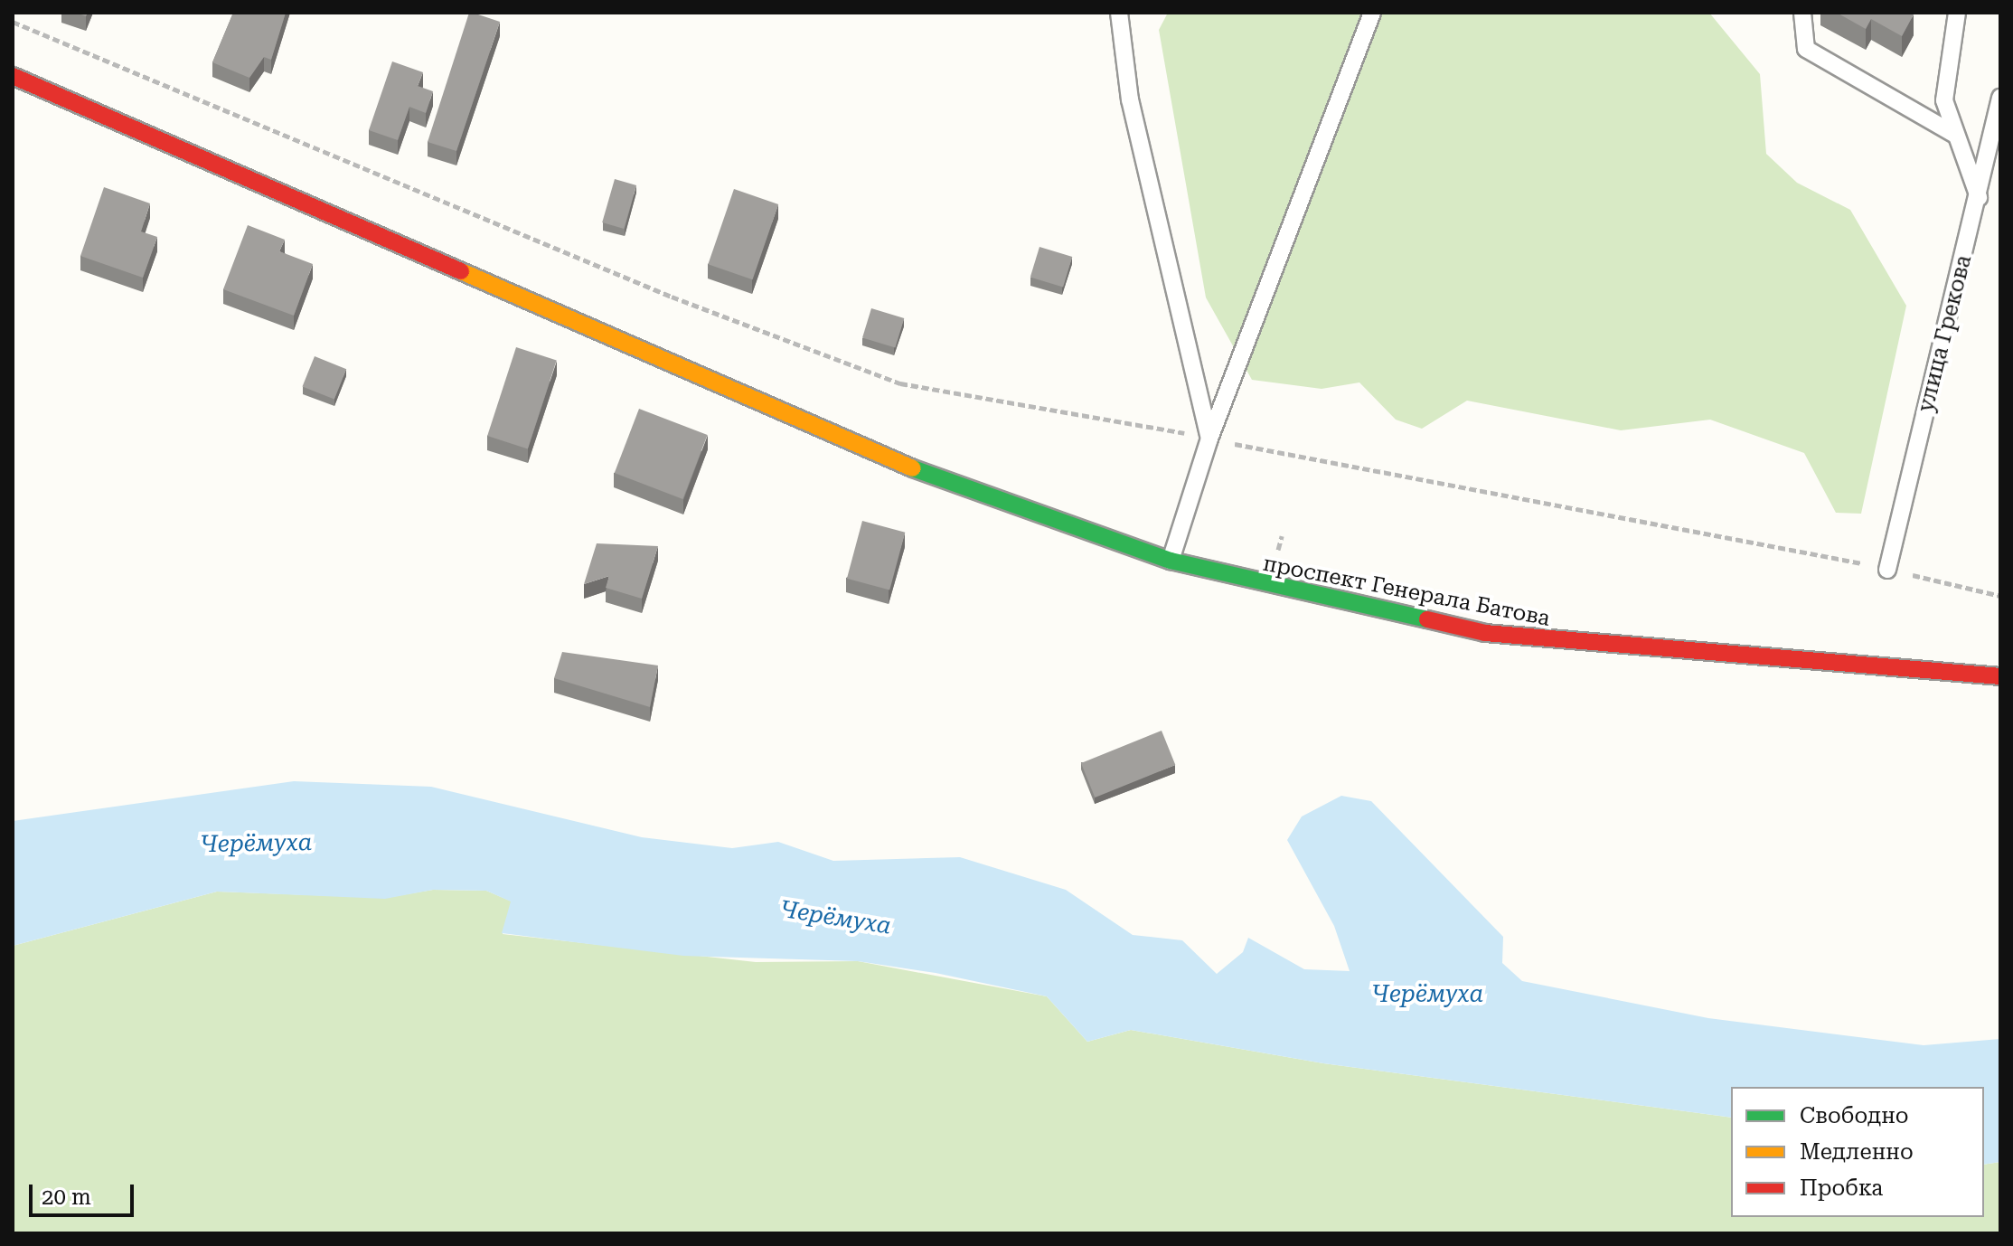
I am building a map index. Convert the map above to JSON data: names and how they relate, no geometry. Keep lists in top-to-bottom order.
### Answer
{
  "streets": {
    "main road": ["проспект Генерала Батова"],
    "lane": ["улица Грекова"]
  },
  "water": ["Черёмуха"],
  "legend": ["Свободно", "Медленно", "Пробка"],
  "scale_bar": "20 m"
}
